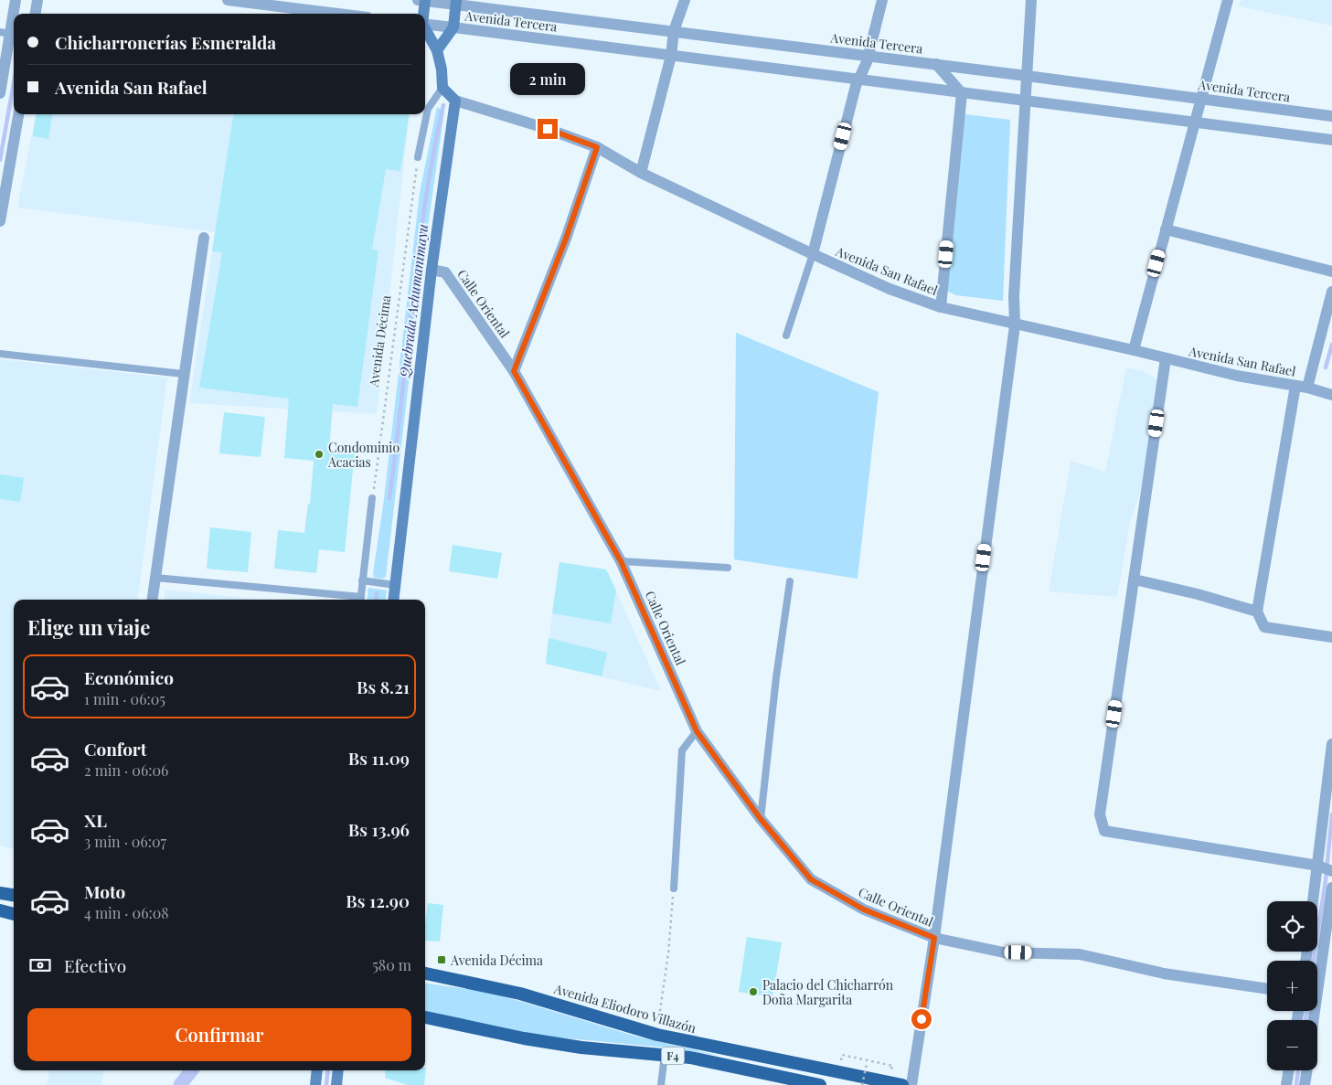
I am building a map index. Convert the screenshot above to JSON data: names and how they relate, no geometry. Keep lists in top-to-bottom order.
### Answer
{
  "streets": {
    "highway": ["Avenida Eliodoro Villazón", "F4"],
    "street": ["Avenida Tercera", "Avenida San Rafael", "Calle Oriental"],
    "path": ["Avenida Décima"]
  },
  "water": ["Quebrada Achumanimayu"],
  "places": {
    "other": ["Condominio Acacias", "Palacio del Chicharrón Doña Margarita"],
    "transit": ["Avenida Décima"]
  },
  "page": {
    "banner": ["Chicharronerías Esmeralda", "Avenida San Rafael"],
    "bubble": "2 min",
    "heading": "Elige un viaje",
    "list": [
      {
        "name": "Económico",
        "note": "1 min · 06:05",
        "value": "Bs 8.21"
      },
      {
        "name": "Confort",
        "note": "2 min · 06:06",
        "value": "Bs 11.09"
      },
      {
        "name": "XL",
        "note": "3 min · 06:07",
        "value": "Bs 13.96"
      },
      {
        "name": "Moto",
        "note": "4 min · 06:08",
        "value": "Bs 12.90"
      }
    ],
    "map_buttons": ["+", "−"],
    "pay": ["Efectivo", "580 m"],
    "buttons": "Confirmar"
  }
}
